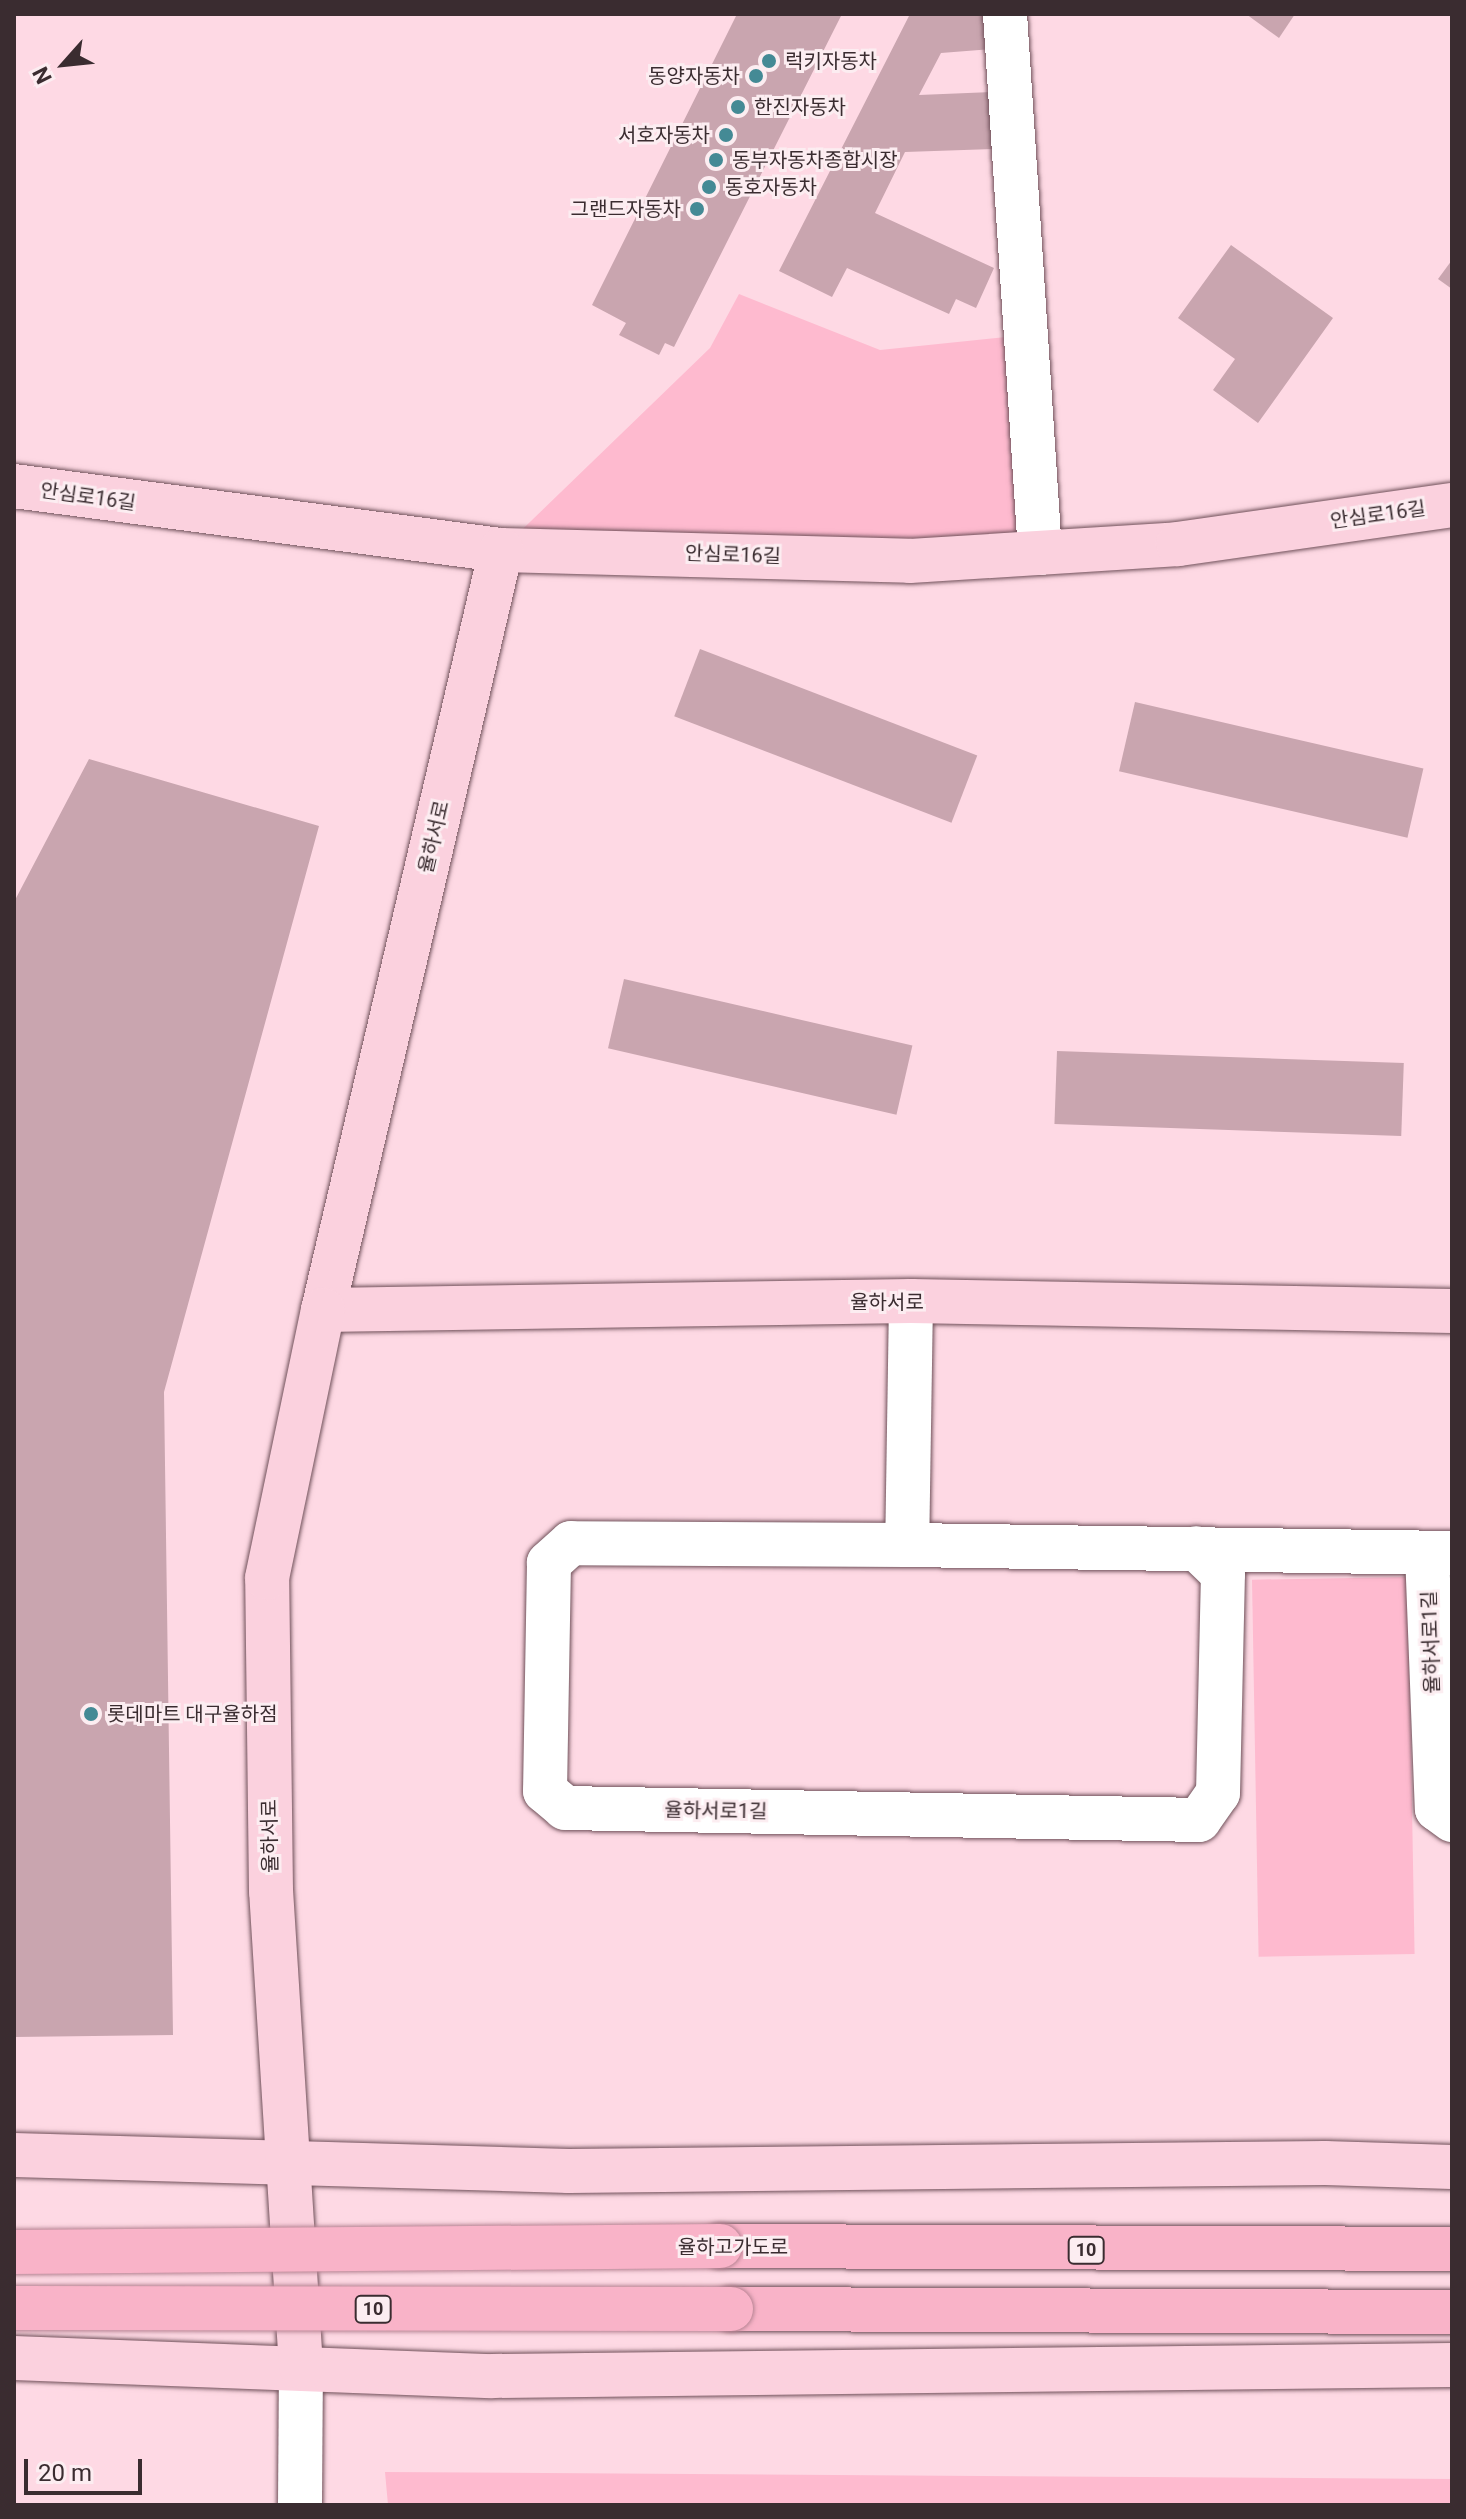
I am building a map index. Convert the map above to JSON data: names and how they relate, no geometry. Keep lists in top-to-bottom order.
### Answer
{
  "streets": {
    "highway": ["율하고가도로", "10"],
    "main road": ["안심로16길", "율하서로"],
    "street": ["율하서로1길"]
  },
  "crossings": [
    ["안심로16길", "율하서로"]
  ],
  "places": [
    "럭키자동차",
    "동양자동차",
    "한진자동차",
    "서호자동차",
    "동부자동차종합시장",
    "동호자동차",
    "그랜드자동차",
    "롯데마트 대구율하점"
  ],
  "scale_bar": "20 m",
  "north": "bottom left"
}
